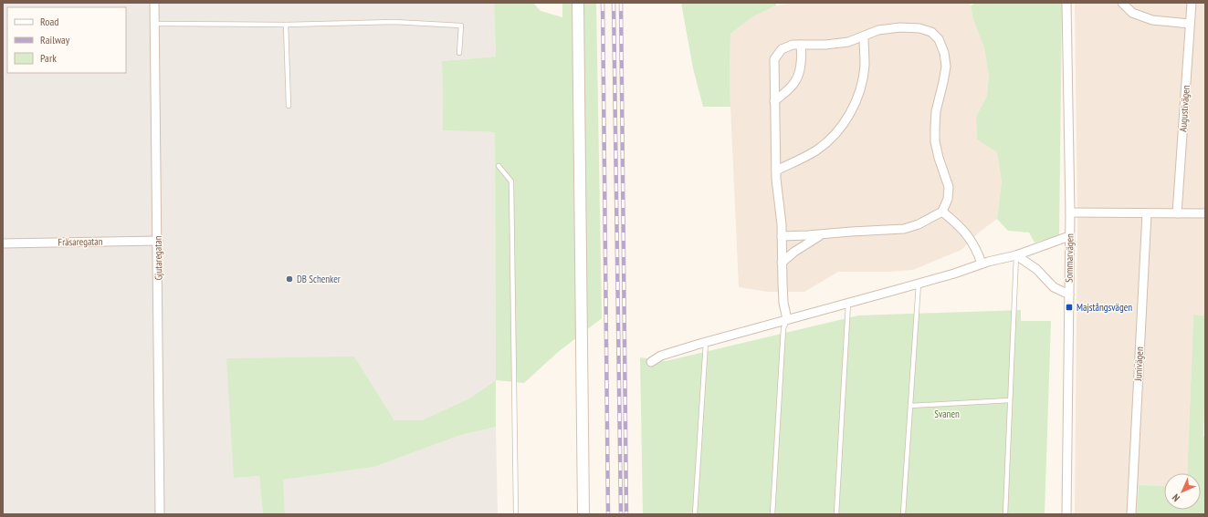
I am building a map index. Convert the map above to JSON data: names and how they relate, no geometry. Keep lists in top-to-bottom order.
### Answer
{
  "streets": {
    "street": [
      "Augustivägen",
      "Fräsaregatan",
      "Gjutaregatan",
      "Sommarvägen",
      "Junivägen"
    ]
  },
  "crossings": [
    ["Fräsaregatan", "Gjutaregatan"]
  ],
  "parks": ["Svanen"],
  "places": {
    "other": ["DB Schenker"],
    "transit": ["Majstångsvägen"]
  },
  "legend": ["Road", "Railway", "Park"],
  "north": "bottom left"
}
